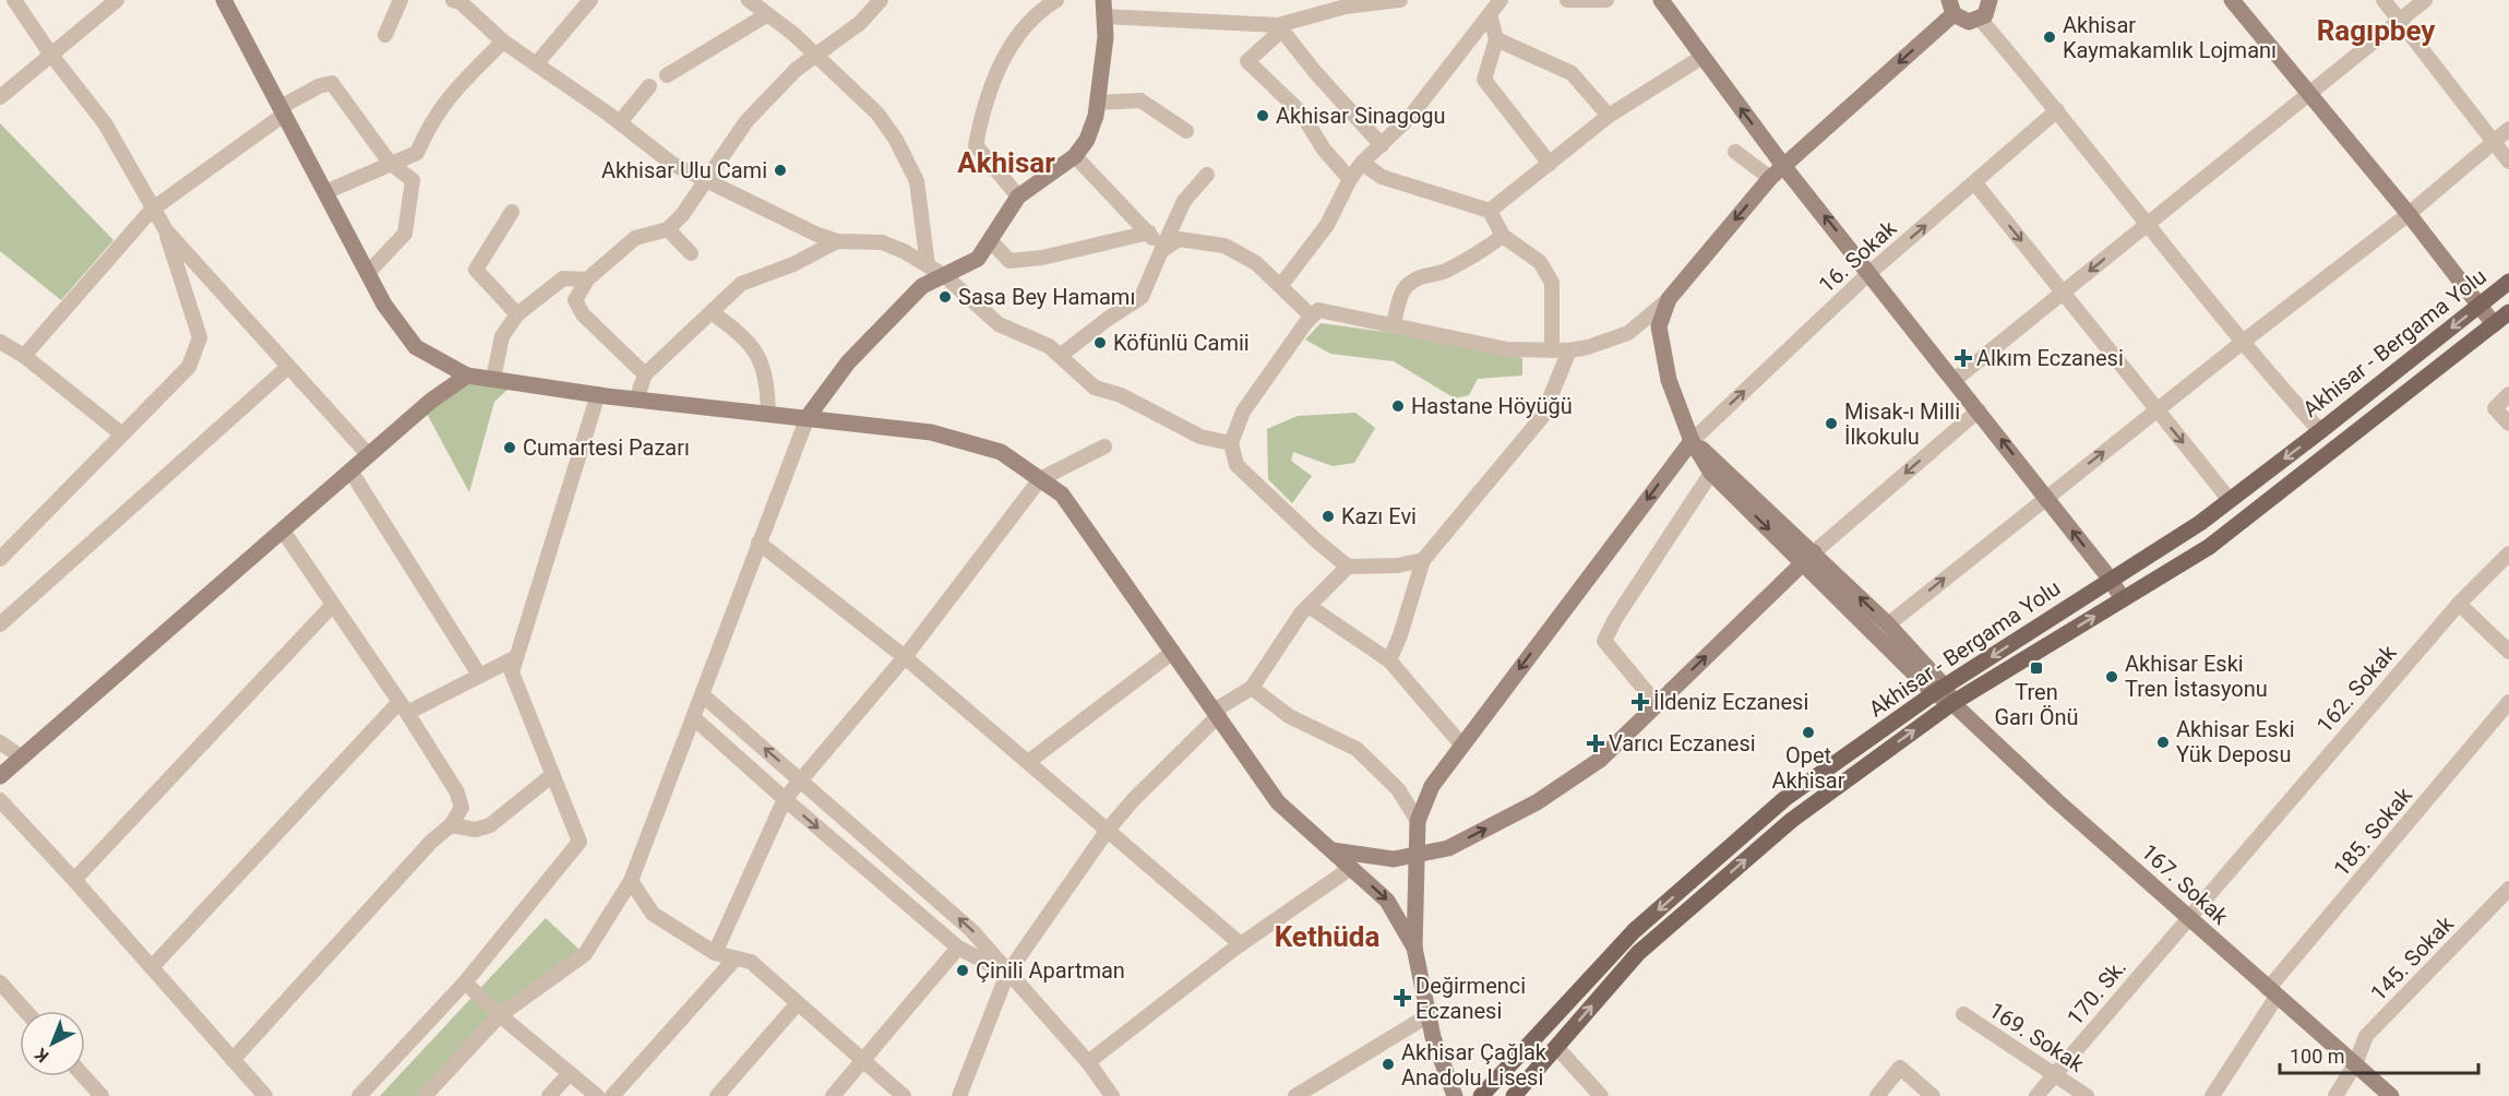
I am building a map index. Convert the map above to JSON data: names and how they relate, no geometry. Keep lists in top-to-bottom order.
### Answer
{
  "streets": {
    "main road": ["Akhisar - Bergama Yolu"],
    "street": [
      "16. Sokak",
      "162. Sokak",
      "185. Sokak",
      "167. Sokak",
      "145. Sokak",
      "170. Sk.",
      "169. Sokak"
    ]
  },
  "crossings": [
    ["Akhisar - Bergama Yolu", "167. Sokak"],
    ["162. Sokak", "167. Sokak"],
    ["162. Sokak", "170. Sk."],
    ["185. Sokak", "167. Sokak"],
    ["167. Sokak", "145. Sokak"],
    ["167. Sokak", "170. Sk."],
    ["170. Sk.", "169. Sokak"]
  ],
  "districts": ["Ragıpbey", "Akhisar", "Kethüda"],
  "places": {
    "other": [
      "Akhisar Kaymakamlık Lojmanı",
      "Akhisar Sinagogu",
      "Akhisar Ulu Cami",
      "Sasa Bey Hamamı",
      "Köfünlü Camii",
      "Hastane Höyüğü",
      "Misak-ı Milli İlkokulu",
      "Cumartesi Pazarı",
      "Kazı Evi",
      "Akhisar Eski Tren İstasyonu",
      "Opet Akhisar",
      "Akhisar Eski Yük Deposu",
      "Çinili Apartman",
      "Akhisar Çağlak Anadolu Lisesi"
    ],
    "health": [
      "Alkım Eczanesi",
      "İldeniz Eczanesi",
      "Varıcı Eczanesi",
      "Değirmenci Eczanesi"
    ],
    "transit": ["Tren Garı Önü"]
  },
  "scale_bar": "100 m",
  "north": "bottom left"
}
